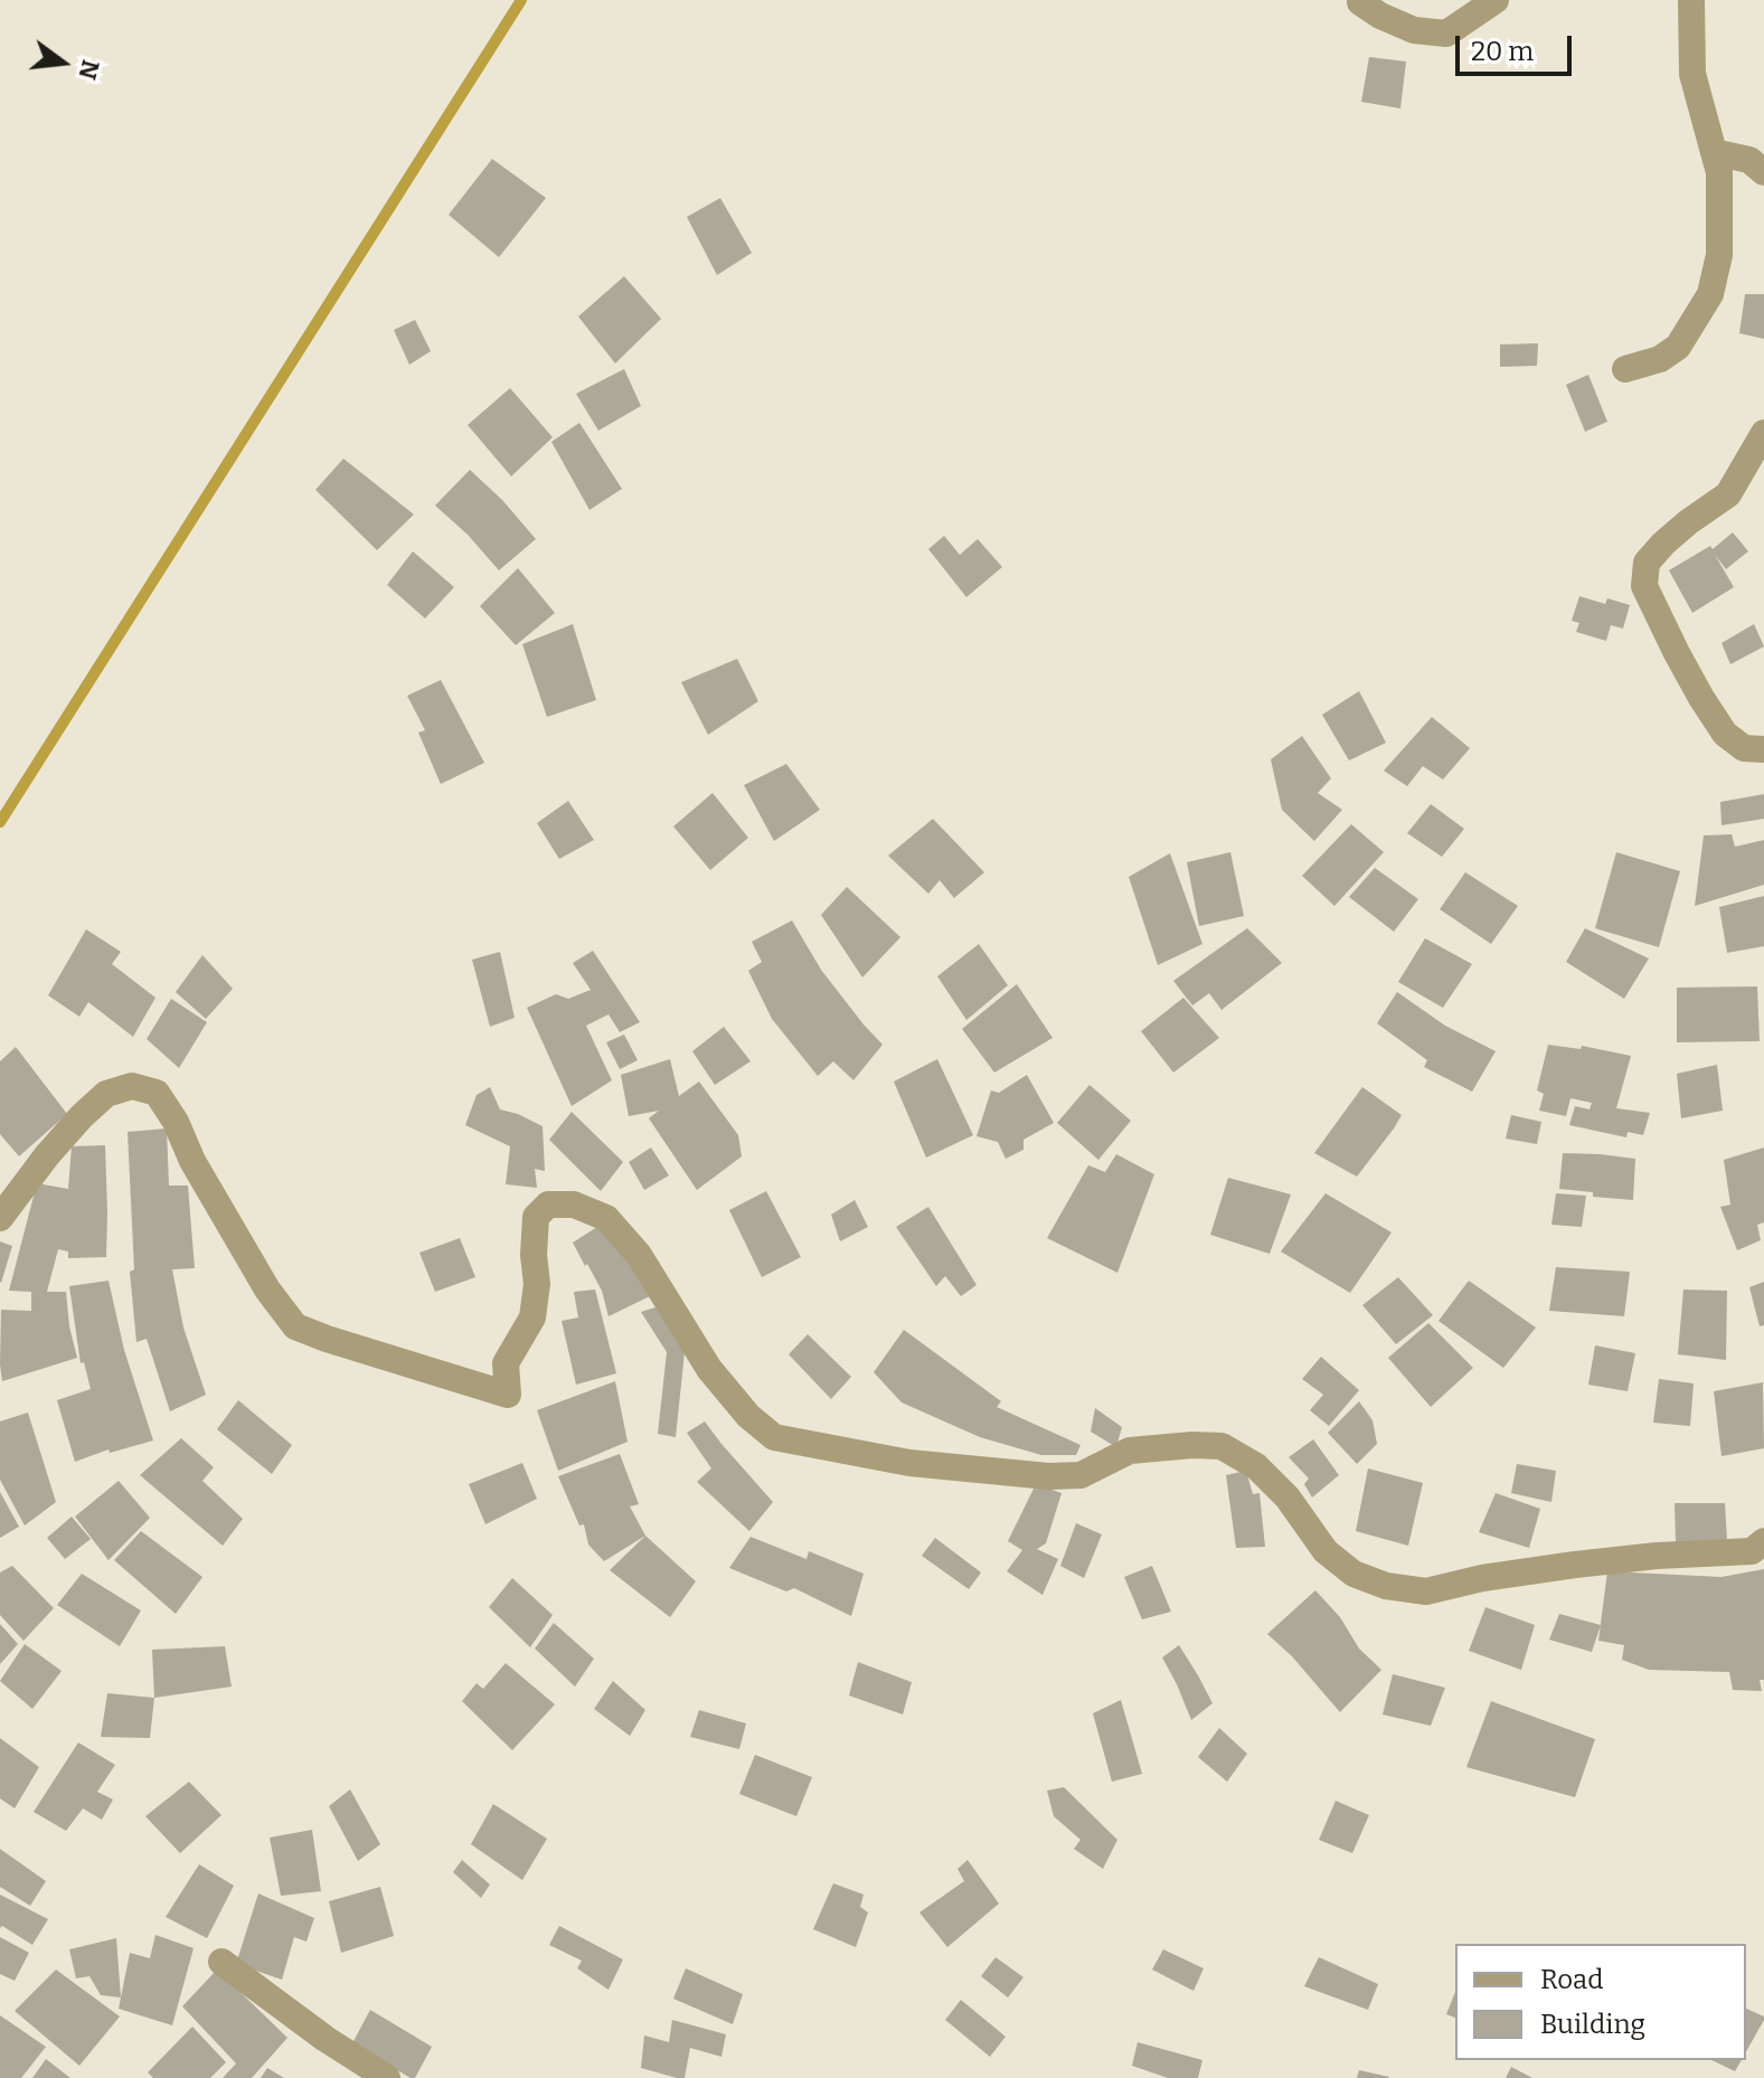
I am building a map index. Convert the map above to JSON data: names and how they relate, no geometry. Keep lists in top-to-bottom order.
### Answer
{
  "legend": ["Road", "Building"],
  "scale_bar": "20 m",
  "north": "right"
}
